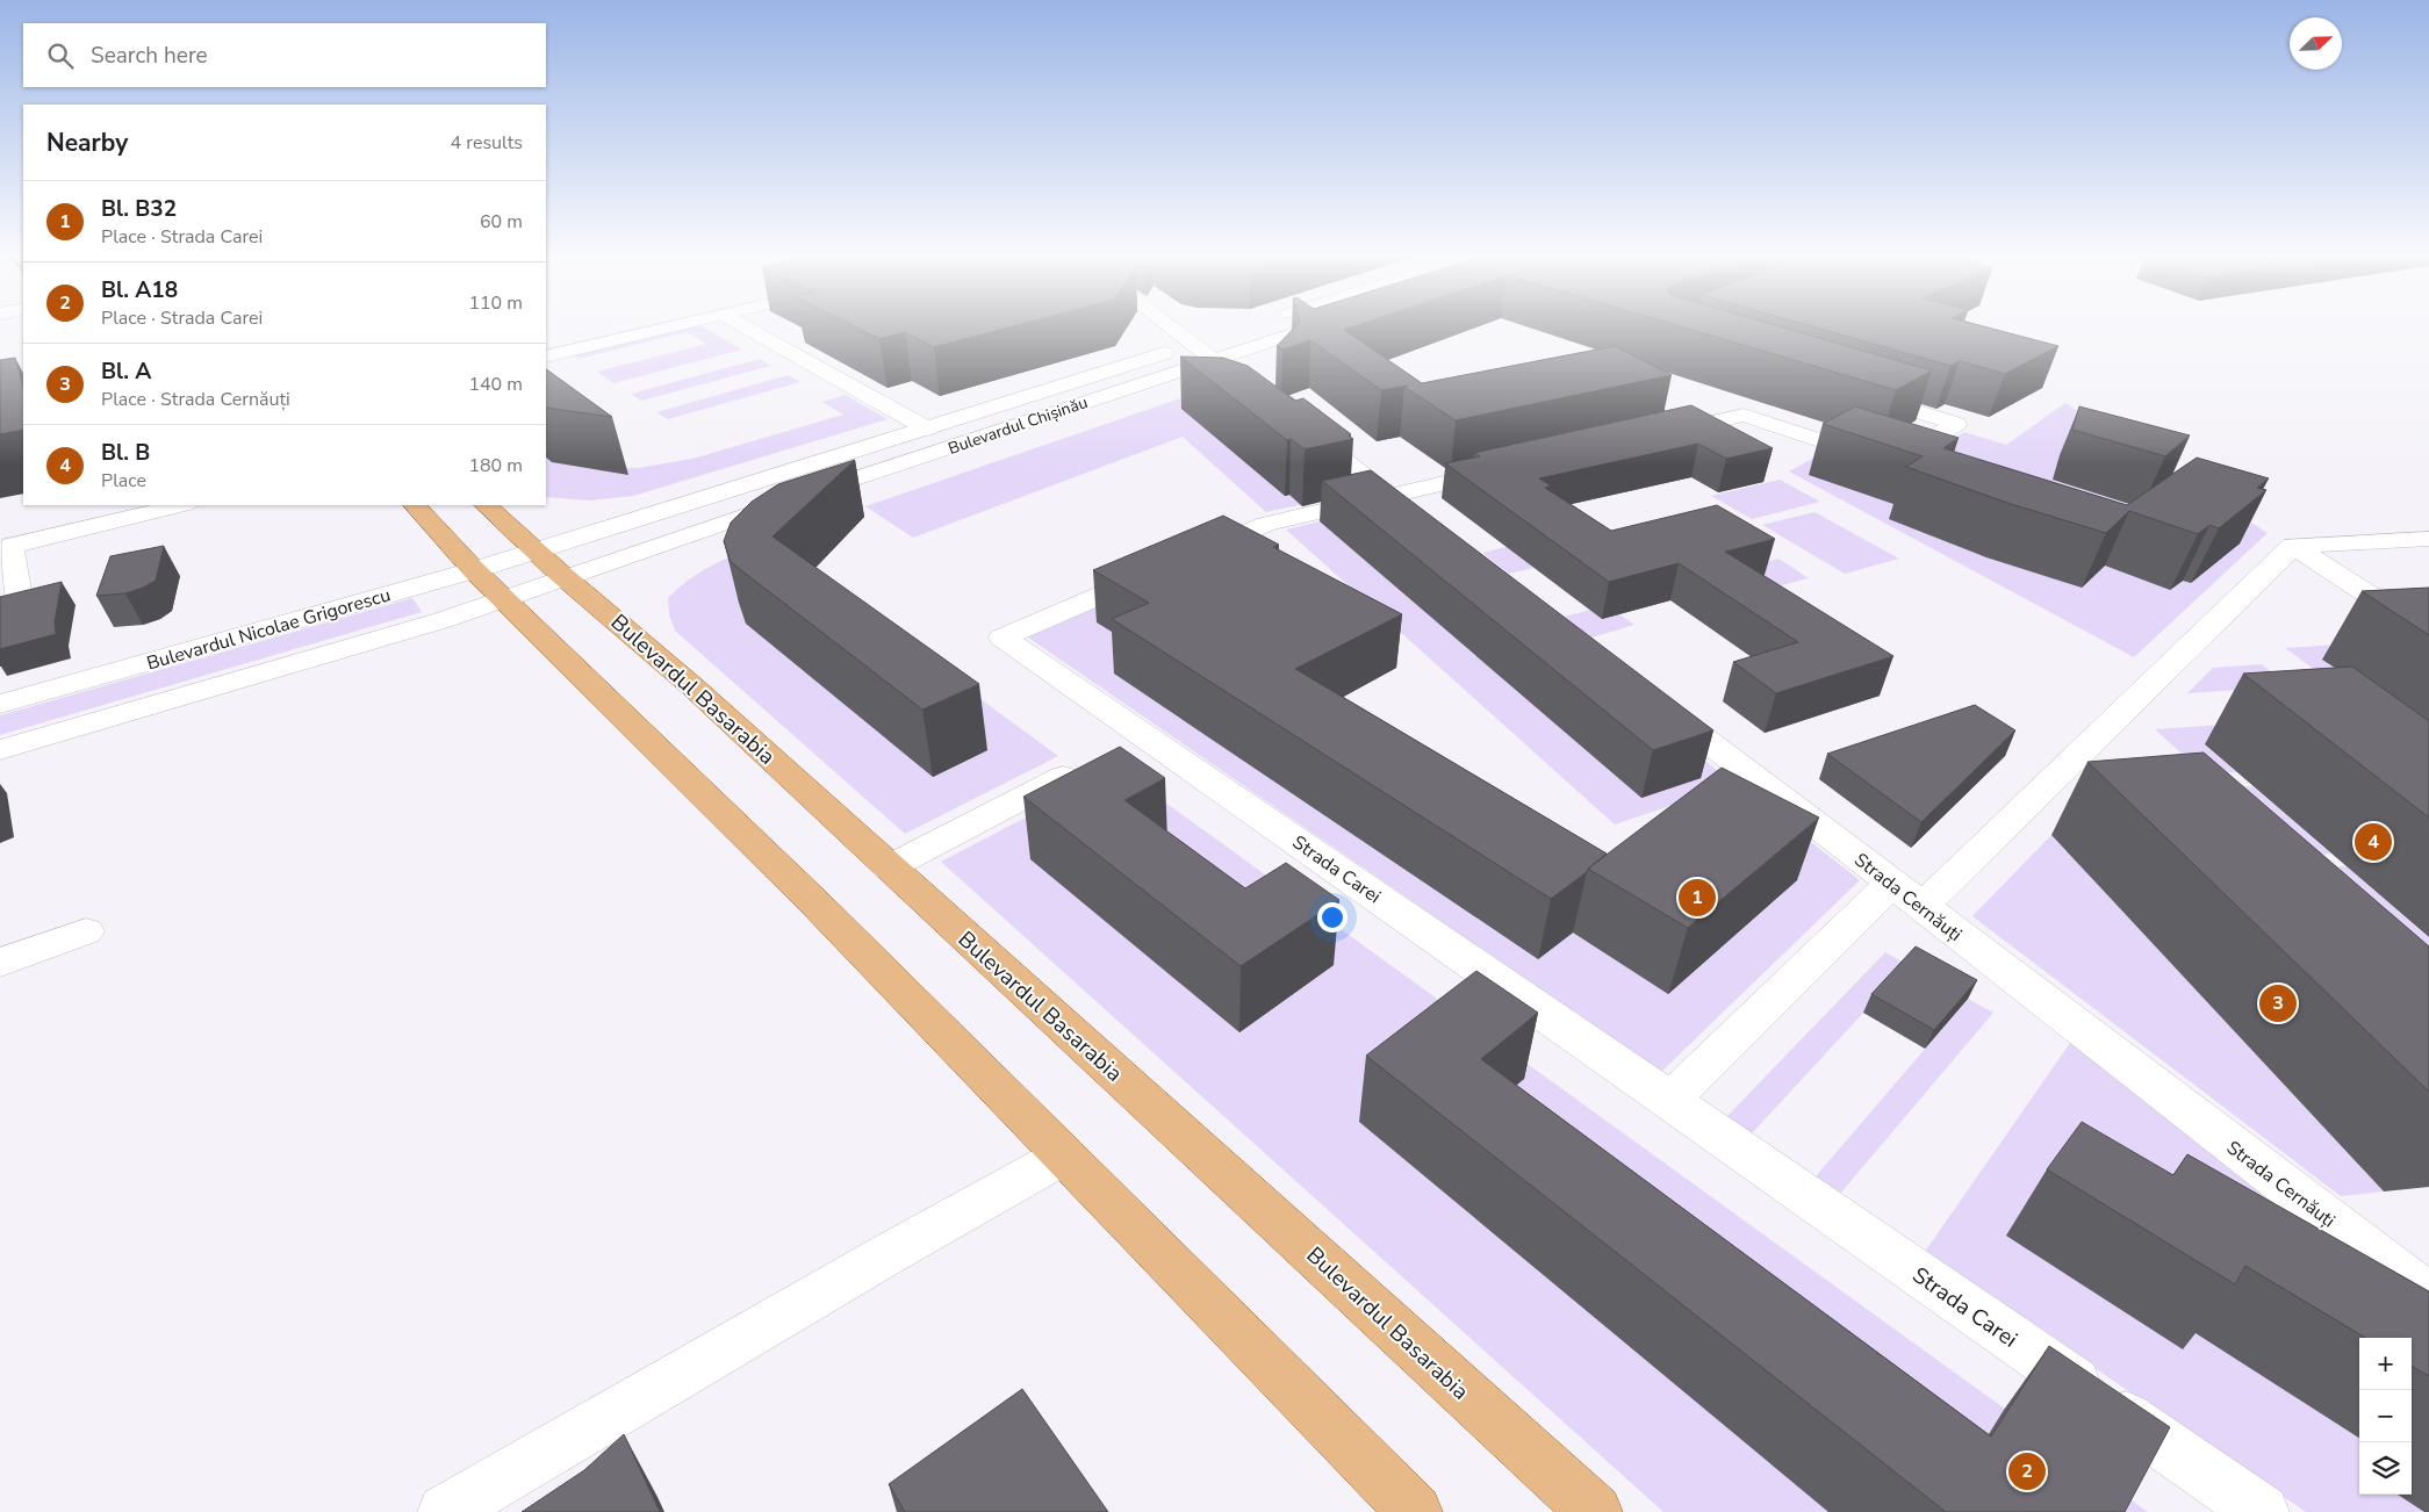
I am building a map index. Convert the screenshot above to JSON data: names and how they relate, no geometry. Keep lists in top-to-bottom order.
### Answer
{
  "streets": {
    "main road": ["Bulevardul Basarabia"],
    "street": [
      "Bulevardul Chișinău",
      "Bulevardul Nicolae Grigorescu",
      "Strada Carei",
      "Strada Cernăuți"
    ]
  },
  "crossings": [
    ["Bulevardul Chișinău", "Bulevardul Nicolae Grigorescu"],
    ["Bulevardul Chișinău", "Bulevardul Basarabia"],
    ["Bulevardul Nicolae Grigorescu", "Bulevardul Basarabia"]
  ],
  "north": "top right",
  "page": {
    "search": "Search here",
    "heading": ["Nearby", "4 results"],
    "list": [
      {
        "mark": "1",
        "name": "Bl. B32",
        "note": "Place · Strada Carei",
        "value": "60 m"
      },
      {
        "mark": "2",
        "name": "Bl. A18",
        "note": "Place · Strada Carei",
        "value": "110 m"
      },
      {
        "mark": "3",
        "name": "Bl. A",
        "note": "Place · Strada Cernăuți",
        "value": "140 m"
      },
      {
        "mark": "4",
        "name": "Bl. B",
        "note": "Place",
        "value": "180 m"
      }
    ],
    "pins": [
      "4",
      "1",
      "3",
      "2"
    ],
    "map_buttons": ["+", "−"]
  }
}
